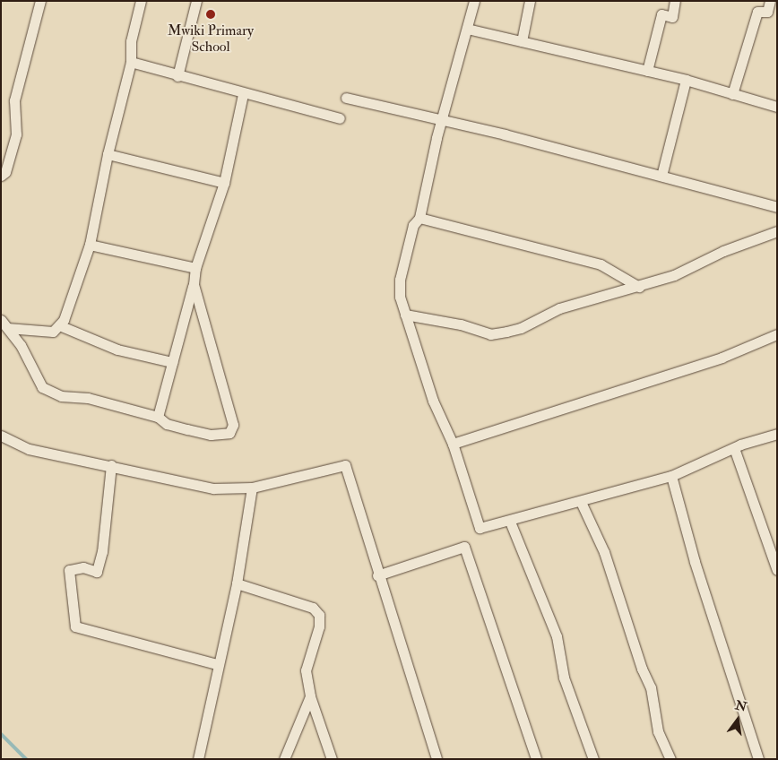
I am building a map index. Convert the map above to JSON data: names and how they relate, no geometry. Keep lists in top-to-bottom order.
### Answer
{
  "places": ["Mwiki Primary School"],
  "north": "top"
}
